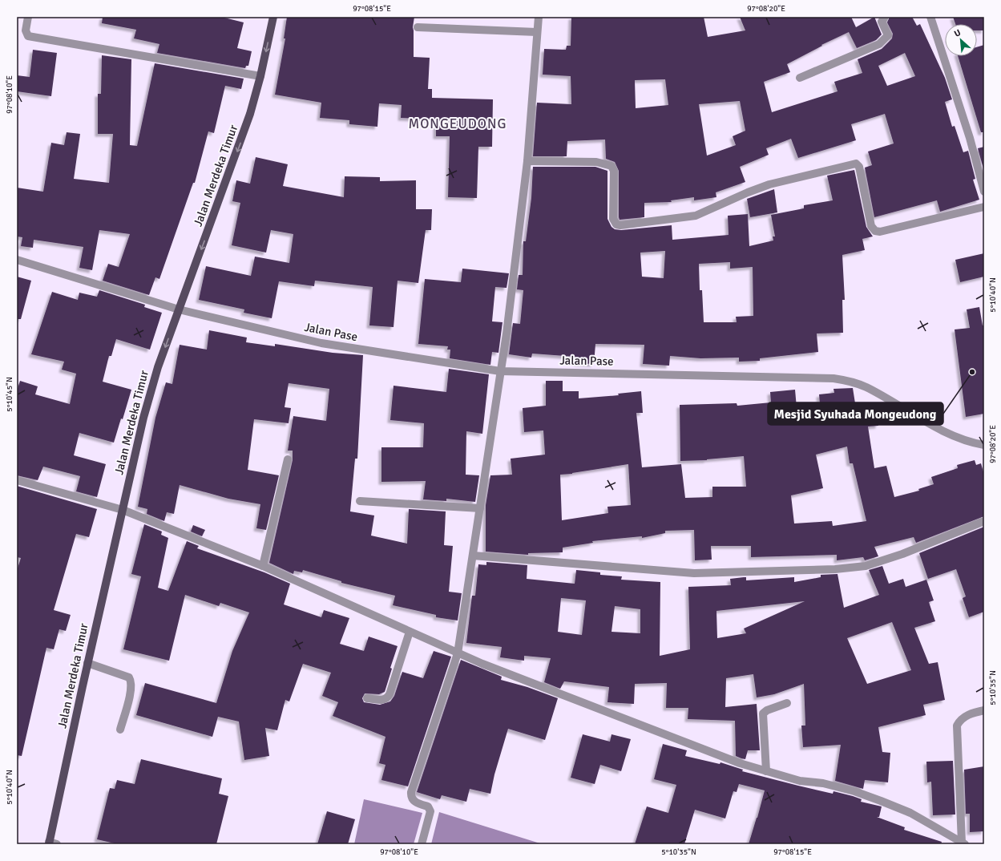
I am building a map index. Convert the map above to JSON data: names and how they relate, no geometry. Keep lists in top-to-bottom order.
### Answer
{
  "streets": {
    "main road": ["Jalan Merdeka Timur"],
    "street": ["Jalan Pase"]
  },
  "crossings": [
    ["Jalan Merdeka Timur", "Jalan Pase"]
  ],
  "one_way": ["Jalan Merdeka Timur"],
  "districts": ["MONGEUDONG"],
  "places": ["Mesjid Syuhada Mongeudong"],
  "north": "top left",
  "coordinates": [
    "97°08'15\"E",
    "97°08'20\"E",
    "97°08'10\"E",
    "5°10'40\"N",
    "5°10'45\"N",
    "5°10'35\"N"
  ]
}
